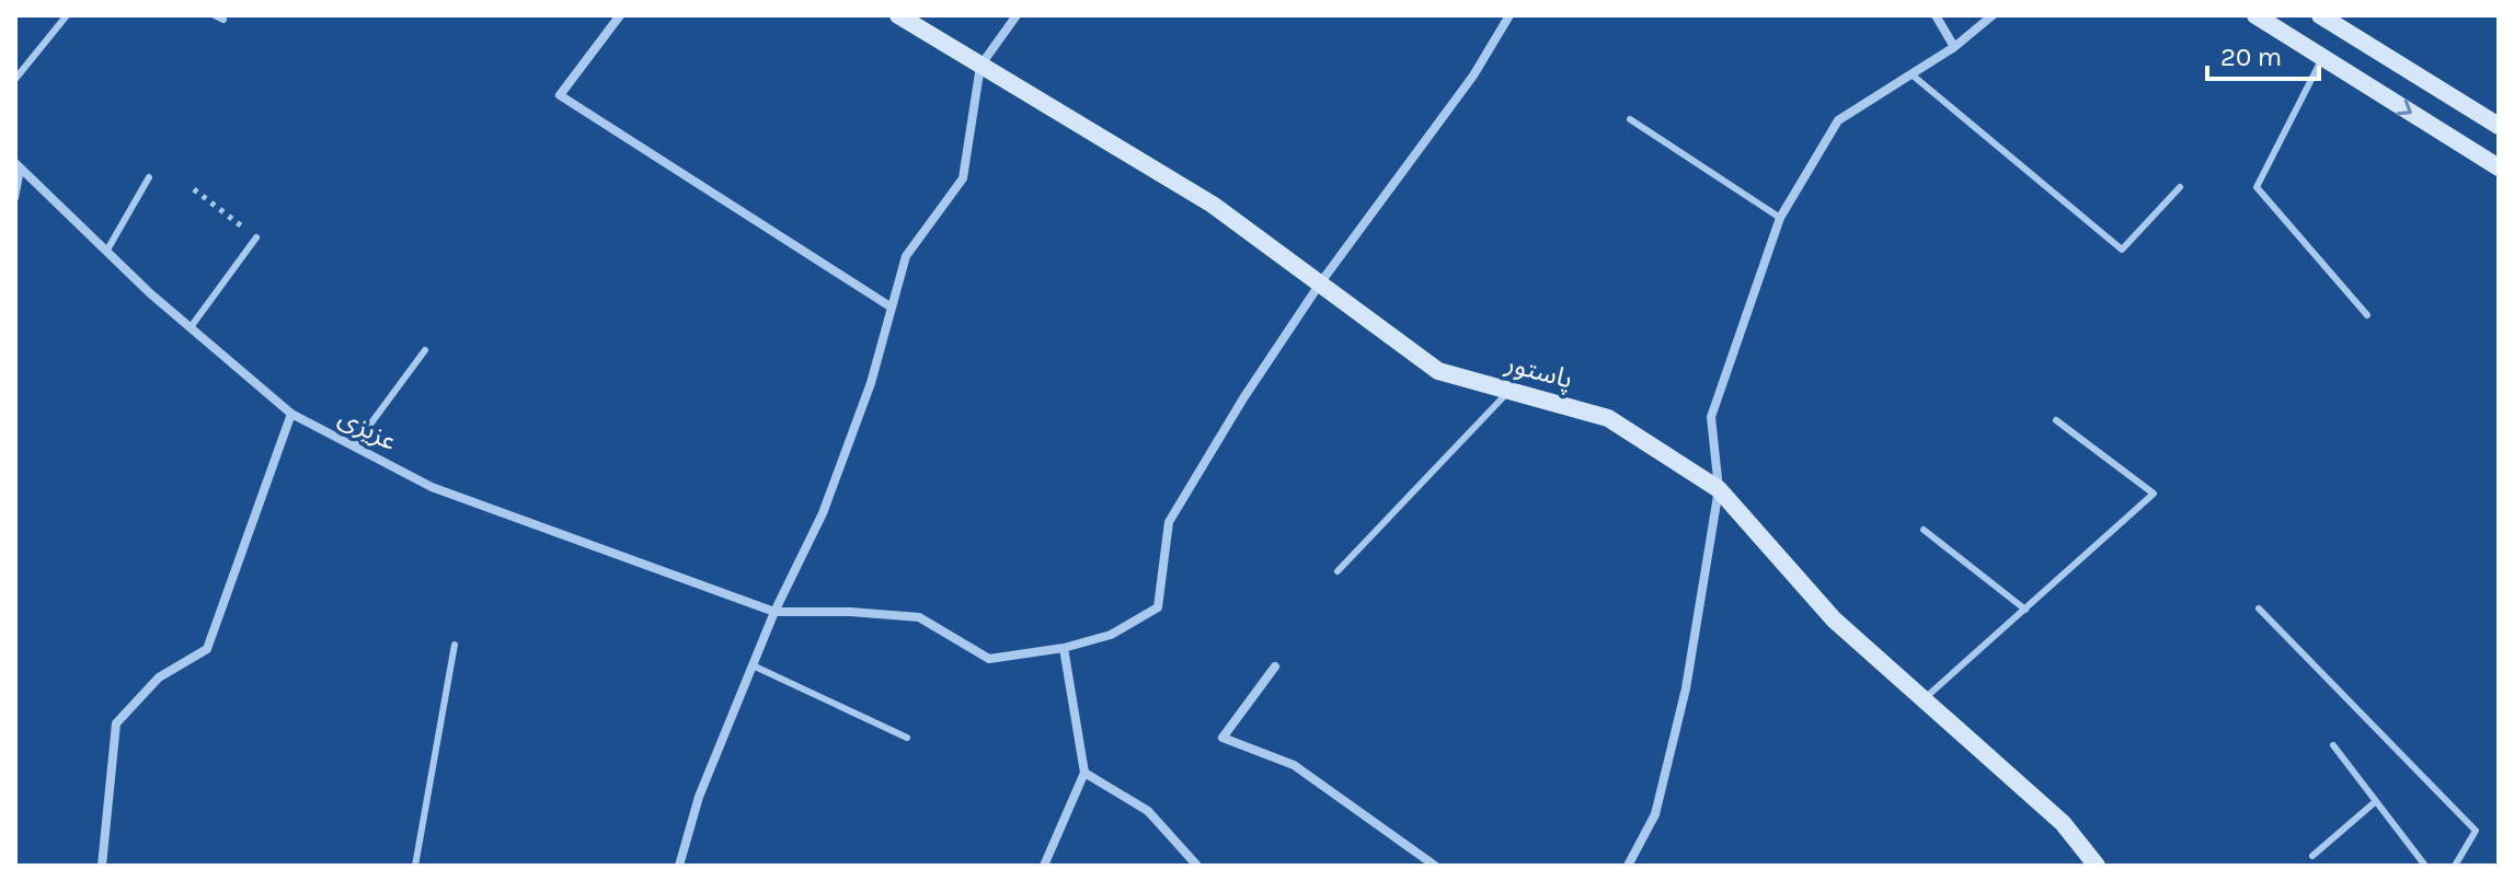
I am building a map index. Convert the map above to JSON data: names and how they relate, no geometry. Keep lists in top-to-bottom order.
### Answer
{
  "streets": {
    "street": ["پاستور", "عزیزی"]
  },
  "scale_bar": "20 m"
}
